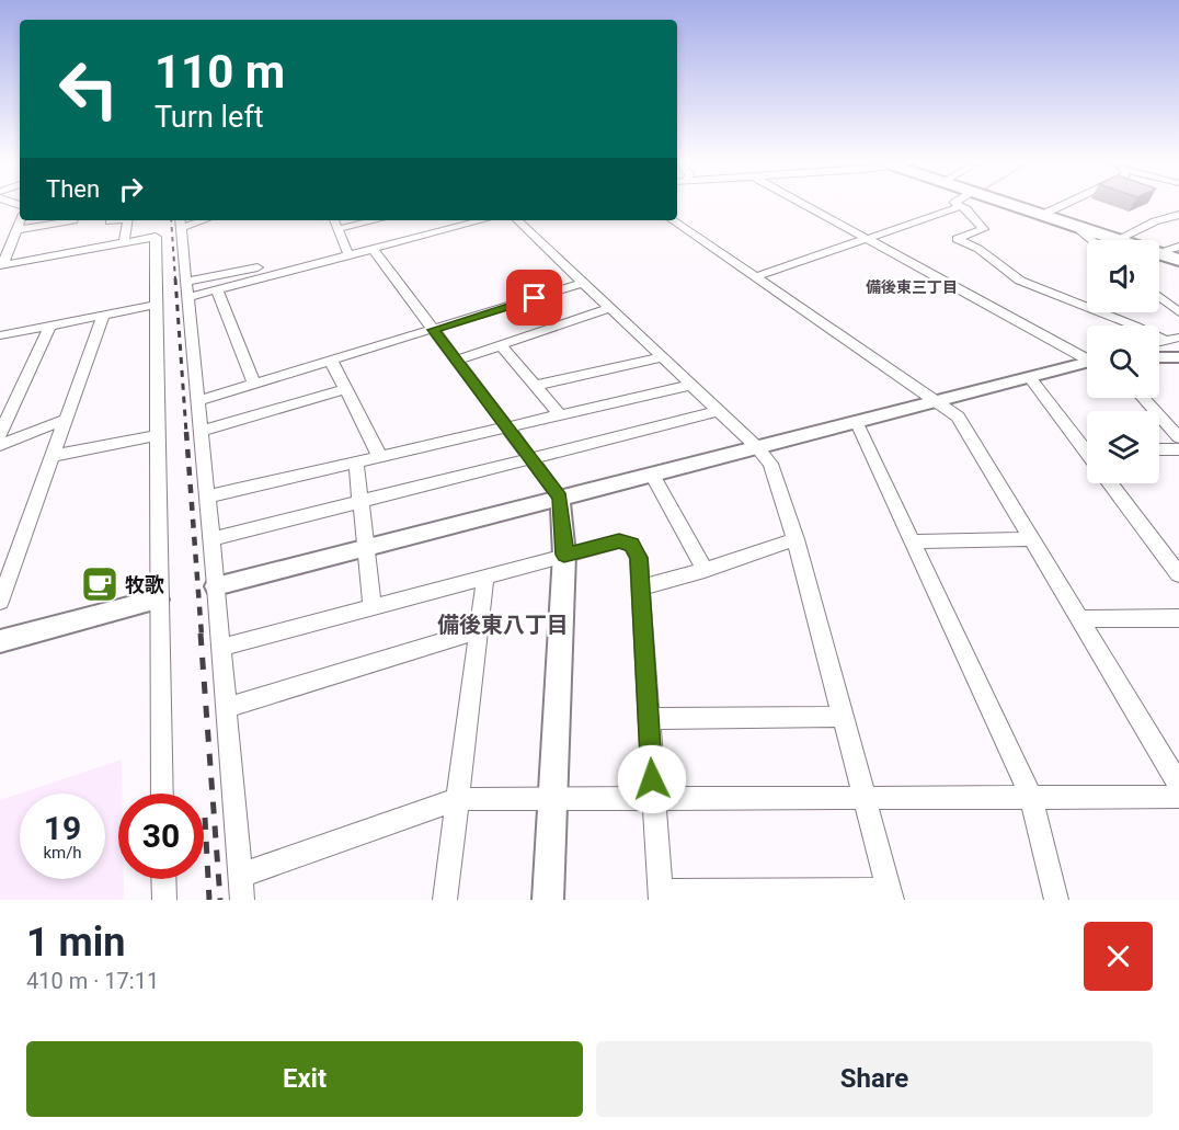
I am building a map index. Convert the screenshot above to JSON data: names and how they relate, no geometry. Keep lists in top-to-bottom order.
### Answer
{
  "districts": ["備後東三丁目", "備後東八丁目"],
  "places": {
    "cafe": ["牧歌"]
  },
  "page": {
    "turn": ["110 m", "Turn left"],
    "then": "Then",
    "speed": "19 km/h",
    "limit": "30",
    "heading": ["1 min", "410 m · 17:11"],
    "buttons": ["Exit", "Share"]
  }
}
